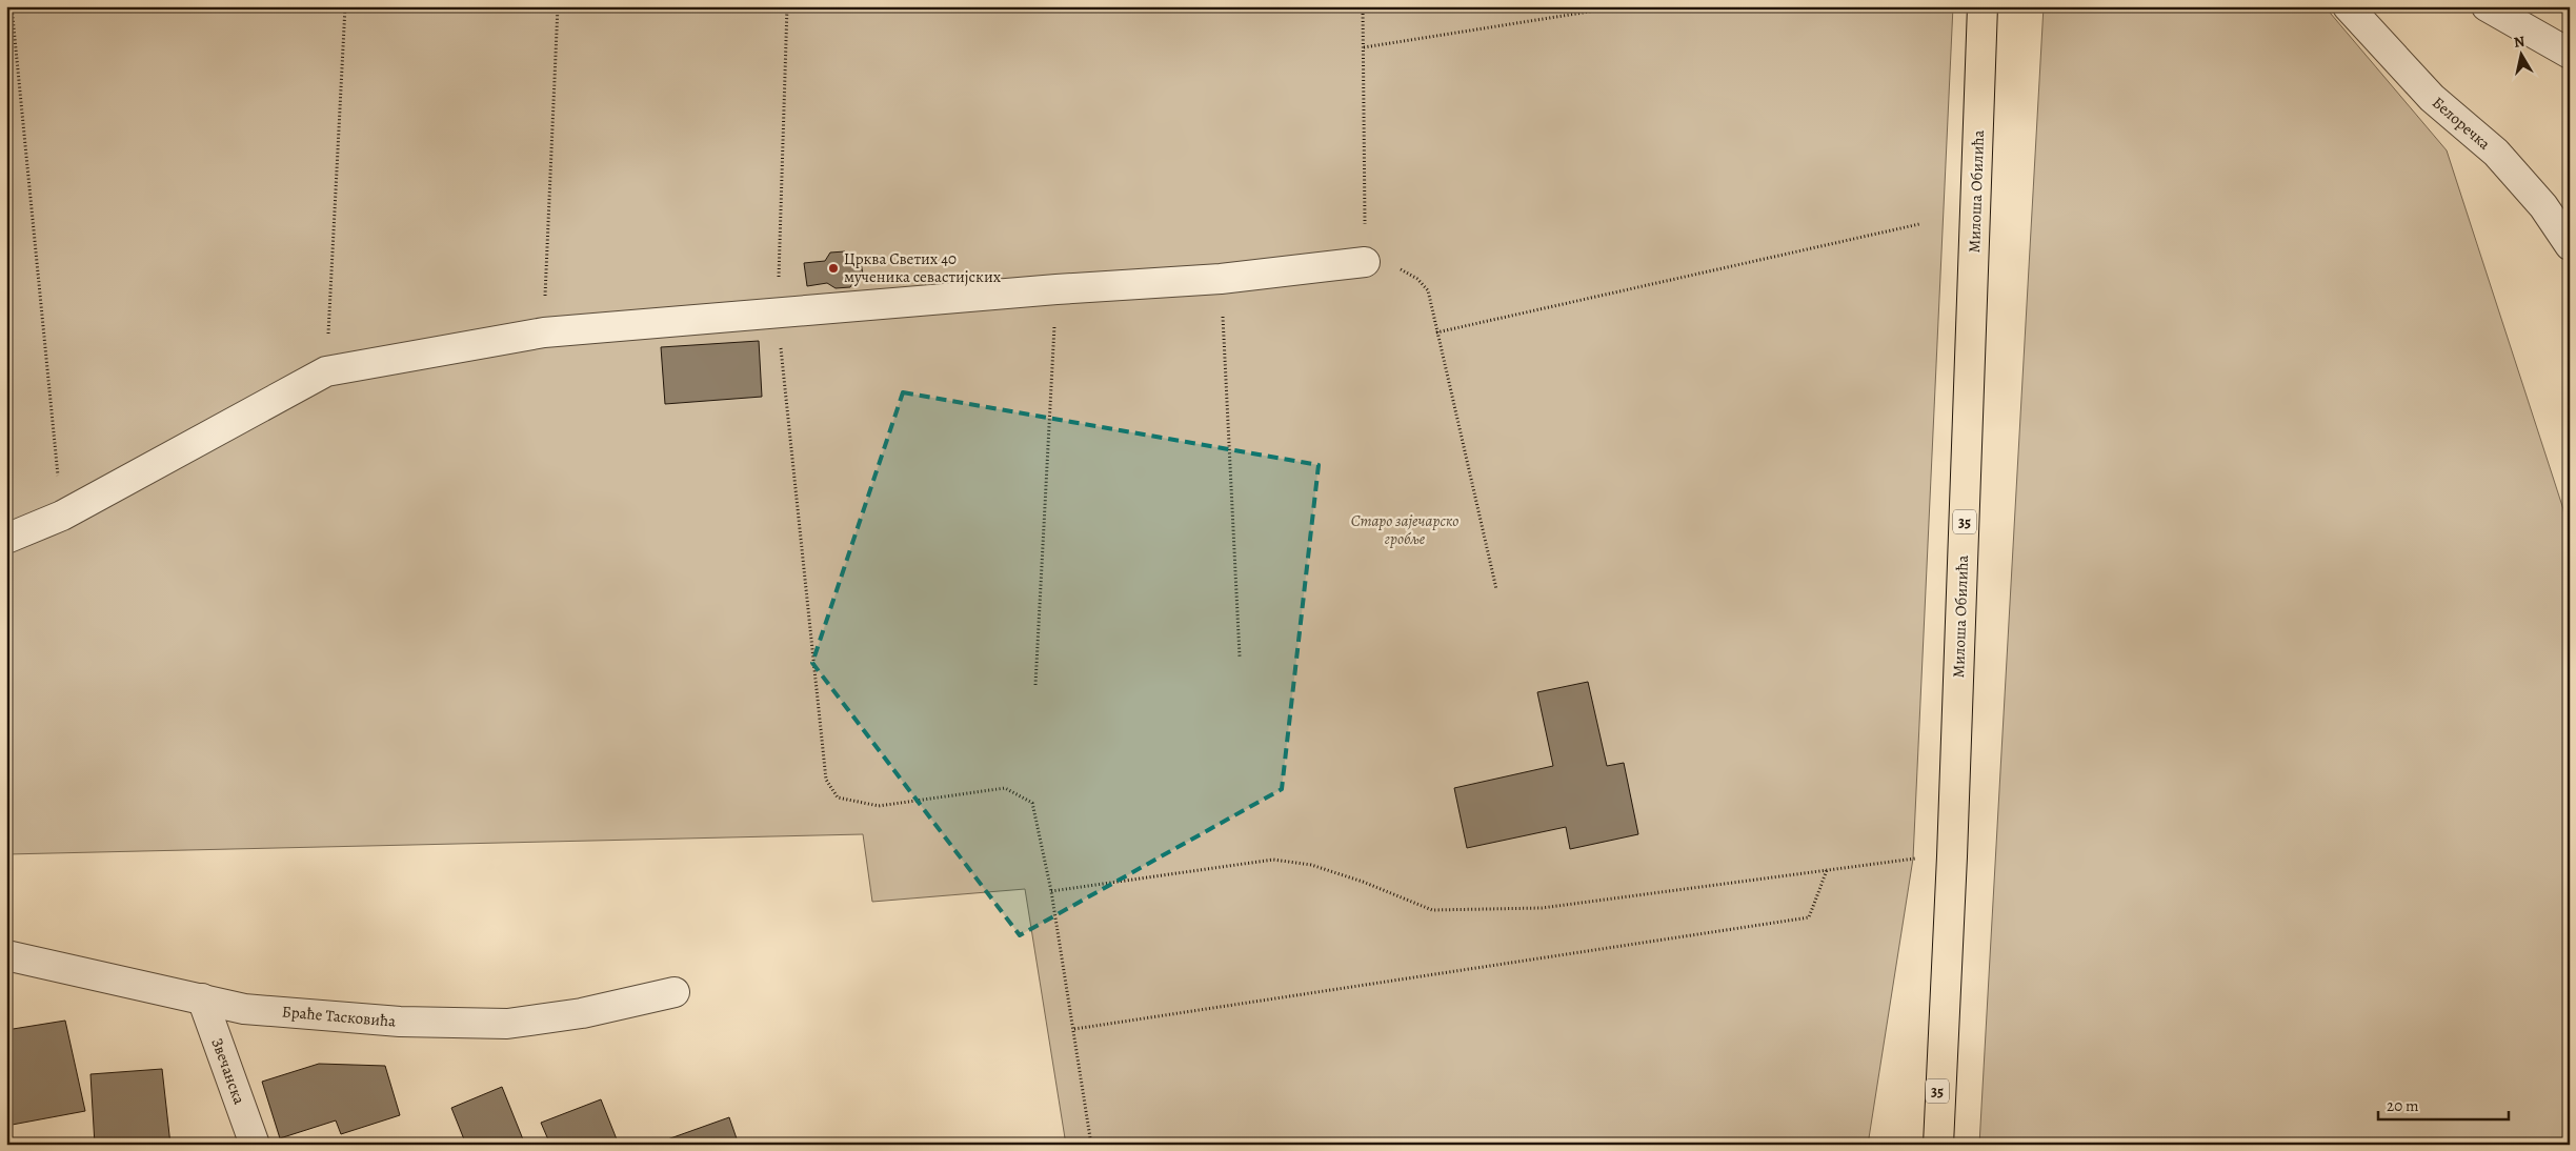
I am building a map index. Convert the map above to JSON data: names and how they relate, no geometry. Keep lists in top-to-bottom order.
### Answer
{
  "streets": {
    "main road": ["Милоша Обилића", "35"],
    "street": ["Белоречка", "Браће Тасковића", "Звечанска"]
  },
  "crossings": [
    ["Браће Тасковића", "Звечанска"]
  ],
  "parks": ["Старо зајечарско гробље"],
  "places": ["Црква Светих 40 мученика севастијских"],
  "scale_bar": "20 m",
  "north": "top"
}
